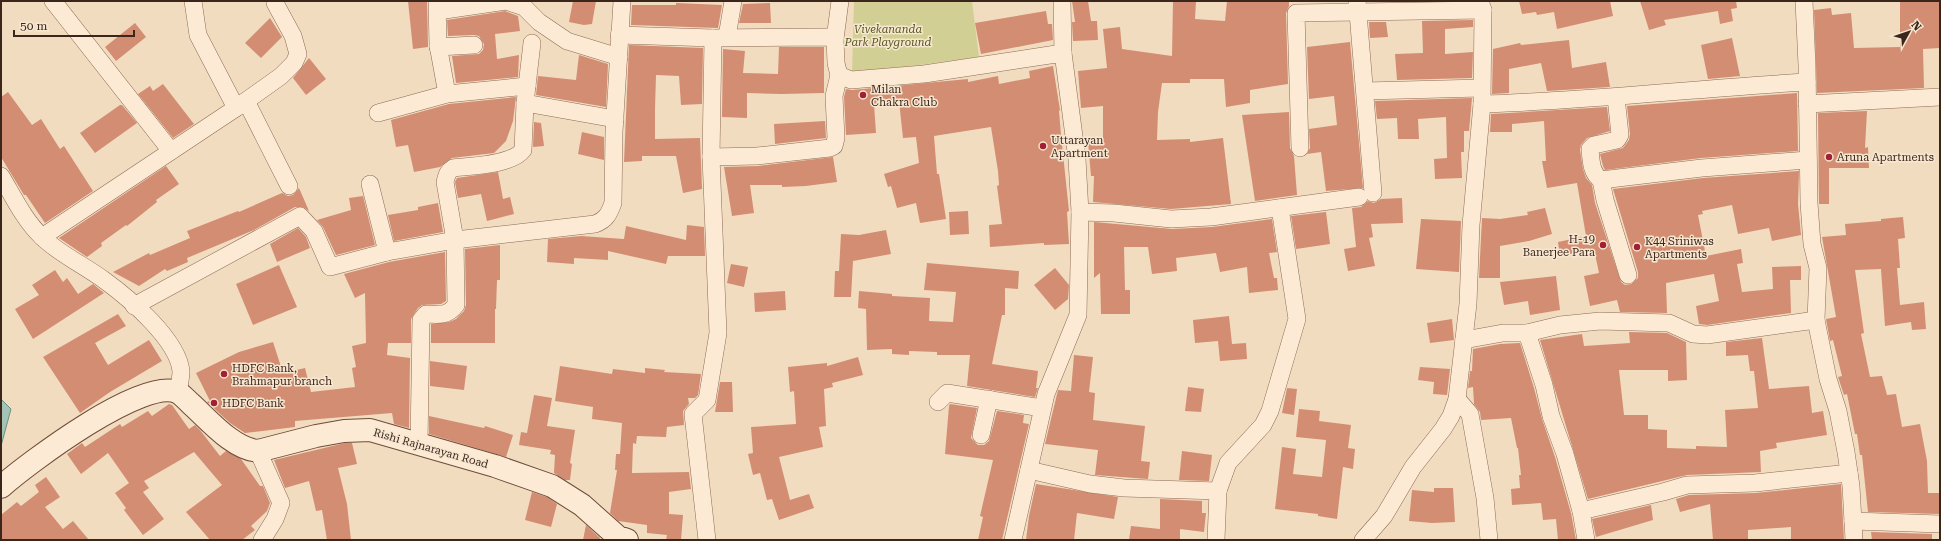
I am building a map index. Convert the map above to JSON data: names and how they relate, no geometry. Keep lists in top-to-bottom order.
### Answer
{
  "streets": {
    "main road": ["Rishi Rajnarayan Road"]
  },
  "parks": ["Vivekananda Park Playground"],
  "places": [
    "Milan Chakra Club",
    "Uttarayan Apartment",
    "Aruna Apartments",
    "H-19 Banerjee Para",
    "K44 Sriniwas Apartments",
    "HDFC Bank, Brahmapur branch",
    "HDFC Bank"
  ],
  "scale_bar": "50 m",
  "north": "top right"
}
